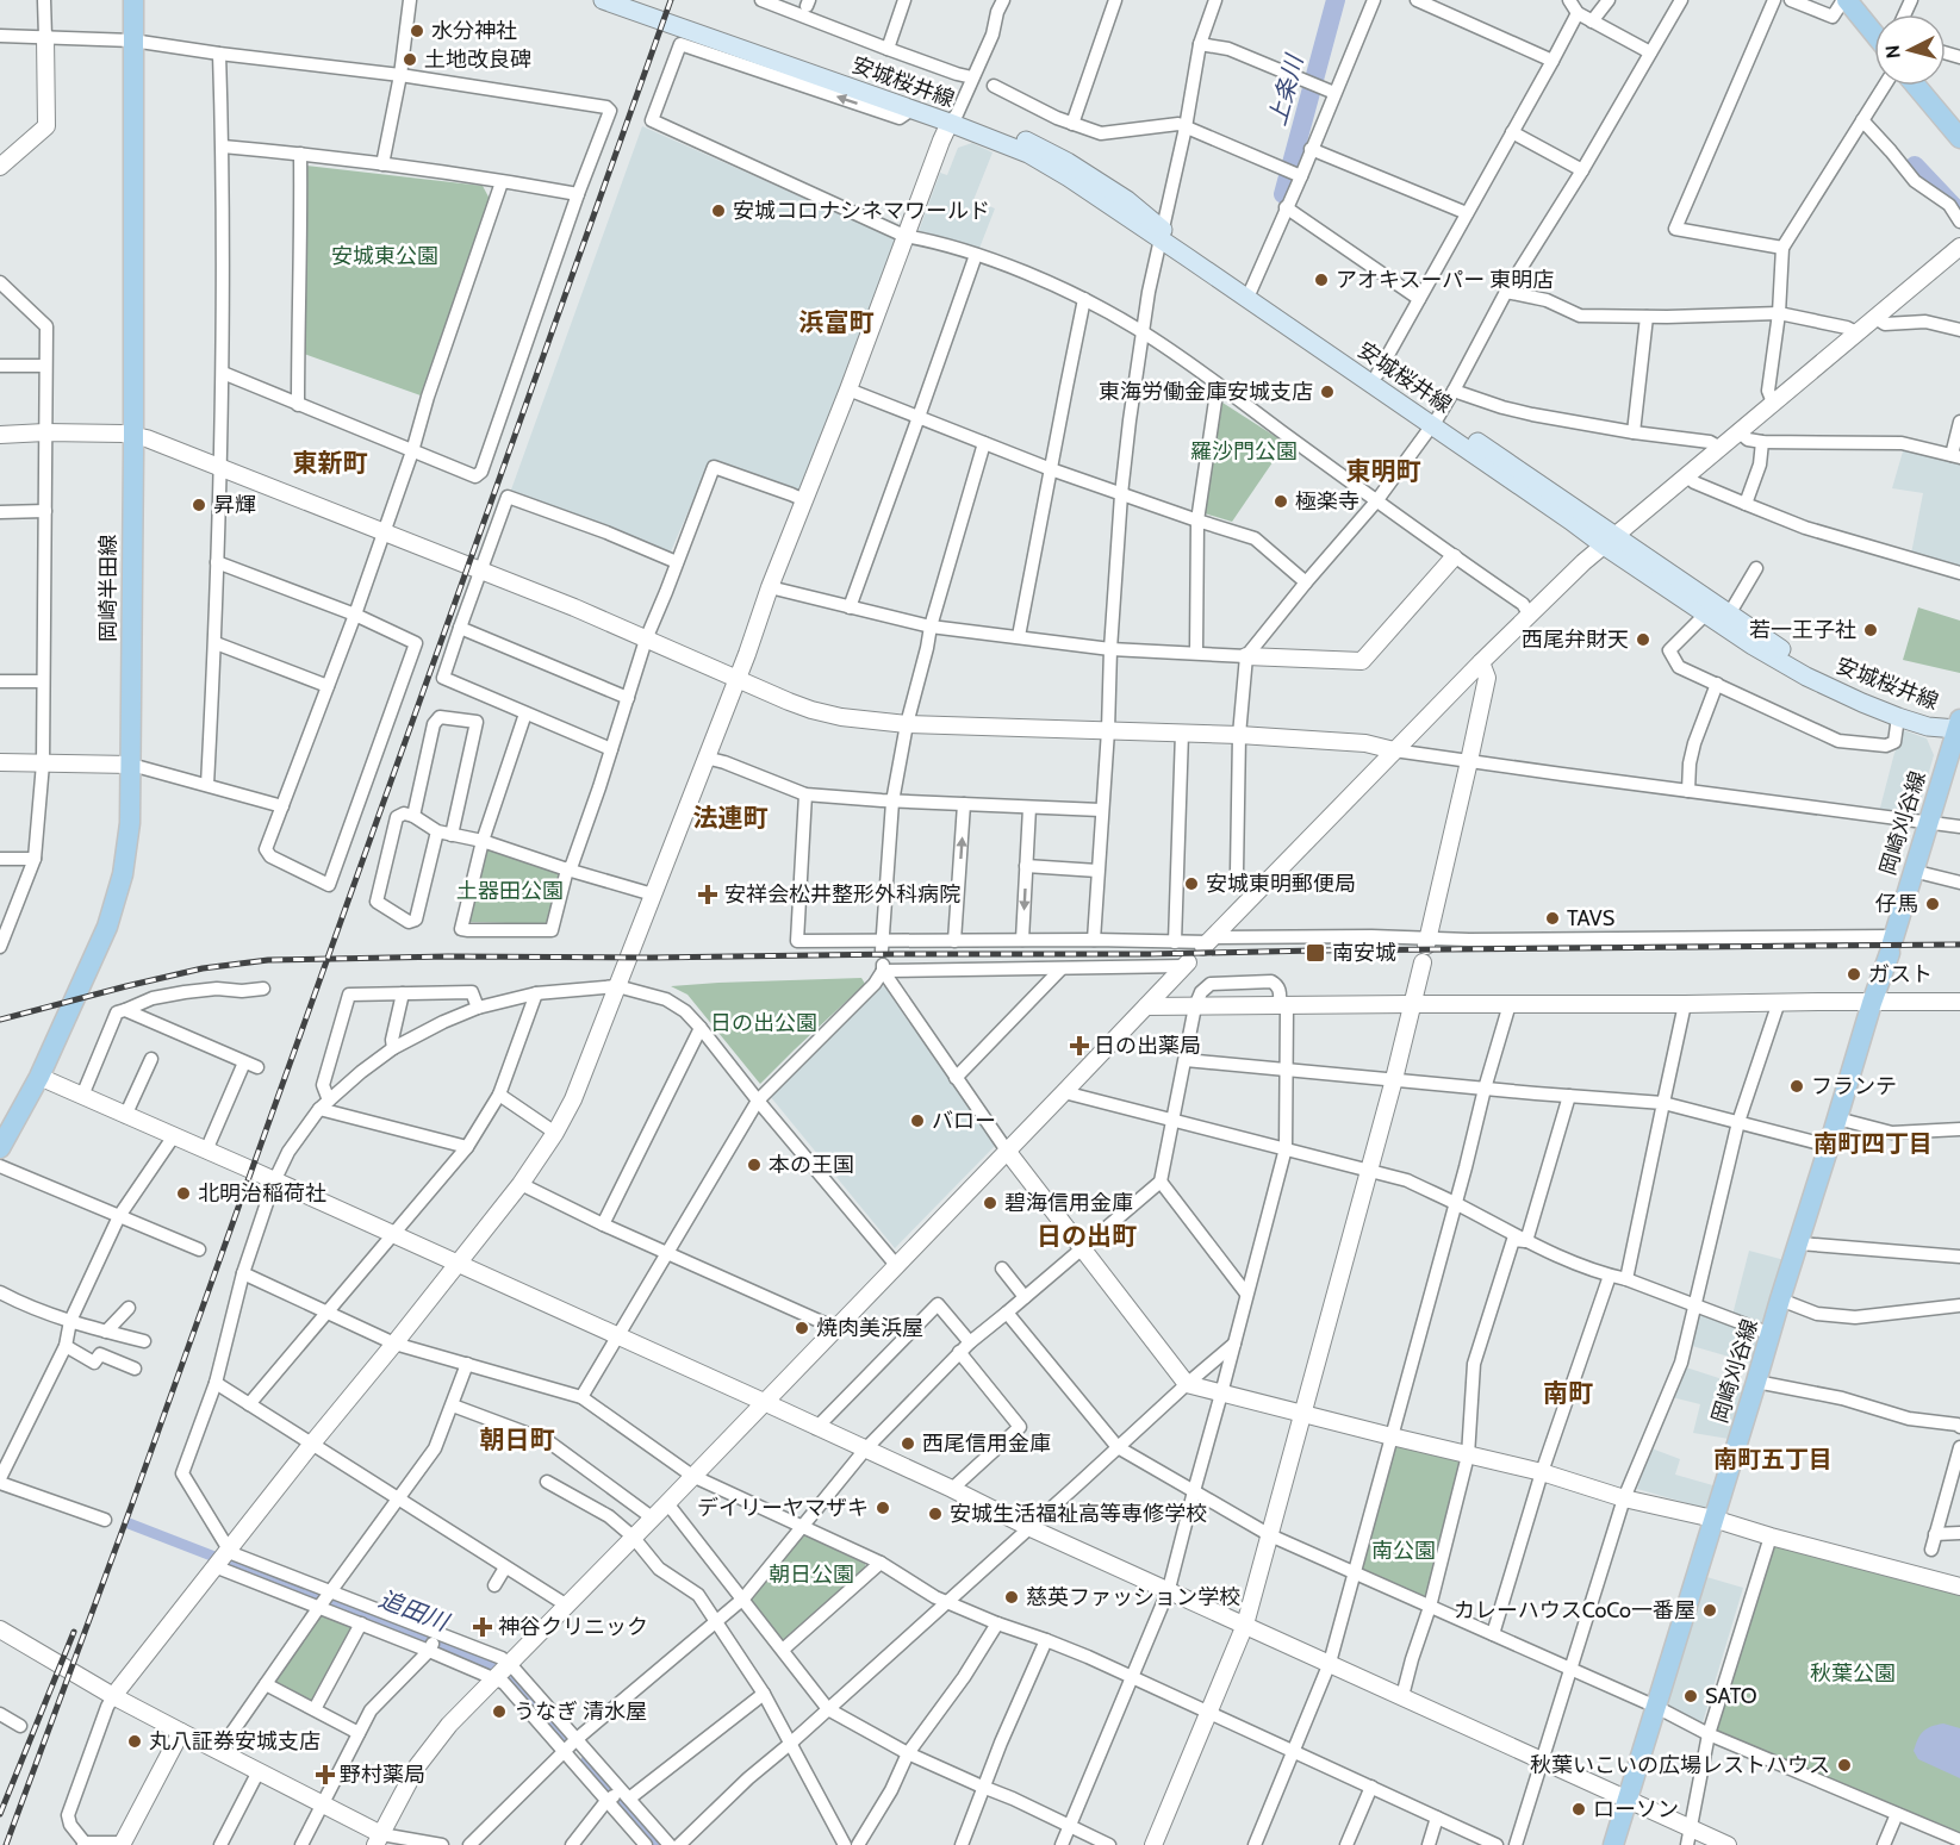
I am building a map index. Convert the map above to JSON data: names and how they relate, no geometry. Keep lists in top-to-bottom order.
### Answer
{
  "streets": {
    "main road": ["安城桜井線", "岡崎半田線", "岡崎刈谷線"]
  },
  "crossings": [
    ["安城桜井線", "岡崎刈谷線"]
  ],
  "districts": [
    "浜富町",
    "東新町",
    "東明町",
    "法連町",
    "南町四丁目",
    "日の出町",
    "南町",
    "朝日町",
    "南町五丁目"
  ],
  "water": ["上条川", "追田川"],
  "parks": [
    "安城東公園",
    "羅沙門公園",
    "土器田公園",
    "日の出公園",
    "南公園",
    "朝日公園",
    "秋葉公園"
  ],
  "places": {
    "other": [
      "水分神社",
      "土地改良碑",
      "安城コロナシネマワールド",
      "アオキスーパー 東明店",
      "東海労働金庫安城支店",
      "極楽寺",
      "昇輝",
      "若一王子社",
      "西尾弁財天",
      "安城東明郵便局",
      "仔馬",
      "TAVS",
      "ガスト",
      "フランテ",
      "バロー",
      "本の王国",
      "北明治稲荷社",
      "碧海信用金庫",
      "焼肉美浜屋",
      "西尾信用金庫",
      "デイリーヤマザキ",
      "安城生活福祉高等専修学校",
      "慈英ファッション学校",
      "カレーハウスCoCo一番屋",
      "SATO",
      "うなぎ 清水屋",
      "丸八証券安城支店",
      "秋葉いこいの広場レストハウス",
      "ローソン"
    ],
    "health": [
      "安祥会松井整形外科病院",
      "日の出薬局",
      "神谷クリニック",
      "野村薬局"
    ],
    "transit": ["南安城"]
  },
  "north": "left"
}
